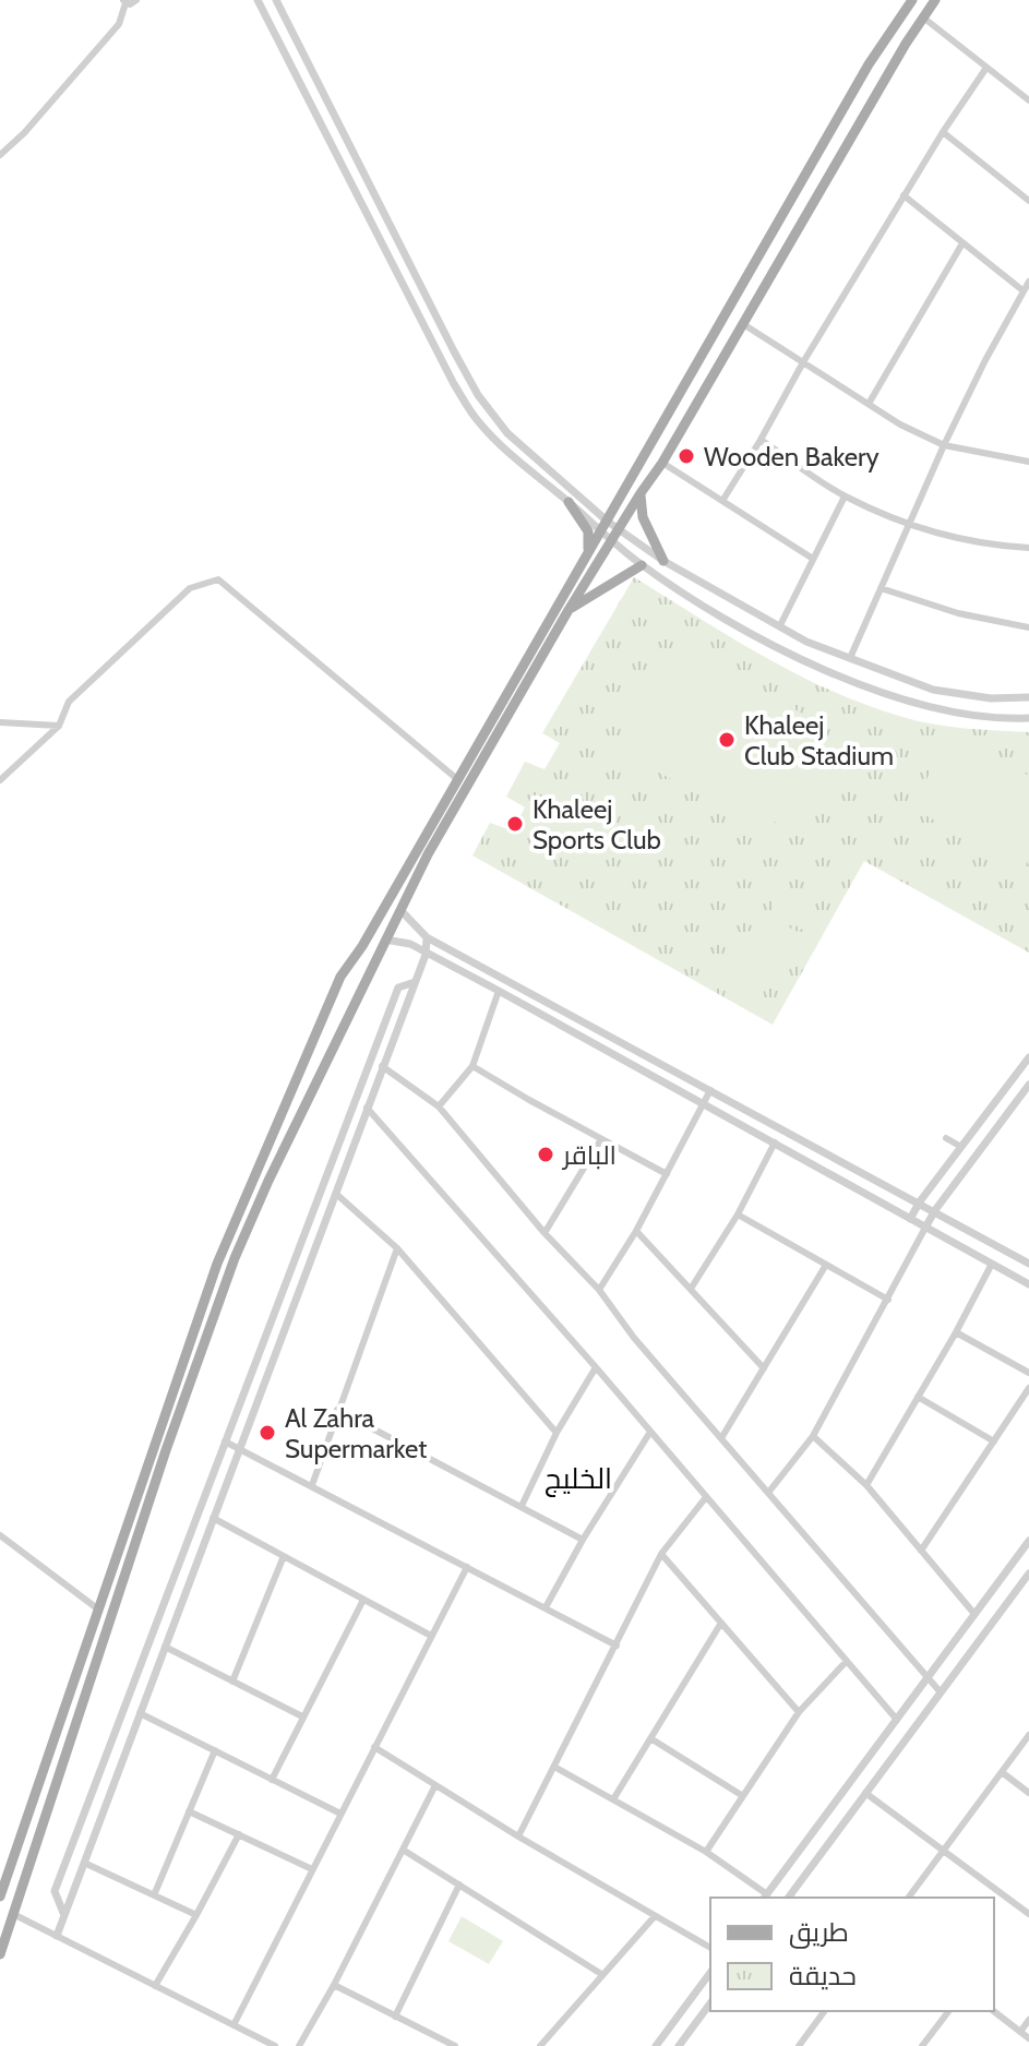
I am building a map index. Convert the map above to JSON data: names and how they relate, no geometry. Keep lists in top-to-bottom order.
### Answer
{
  "districts": ["الخليج"],
  "places": [
    "Wooden Bakery",
    "Khaleej Club Stadium",
    "Khaleej Sports Club",
    "الباقر",
    "Al Zahra Supermarket"
  ],
  "legend": ["طريق", "حديقة"]
}
